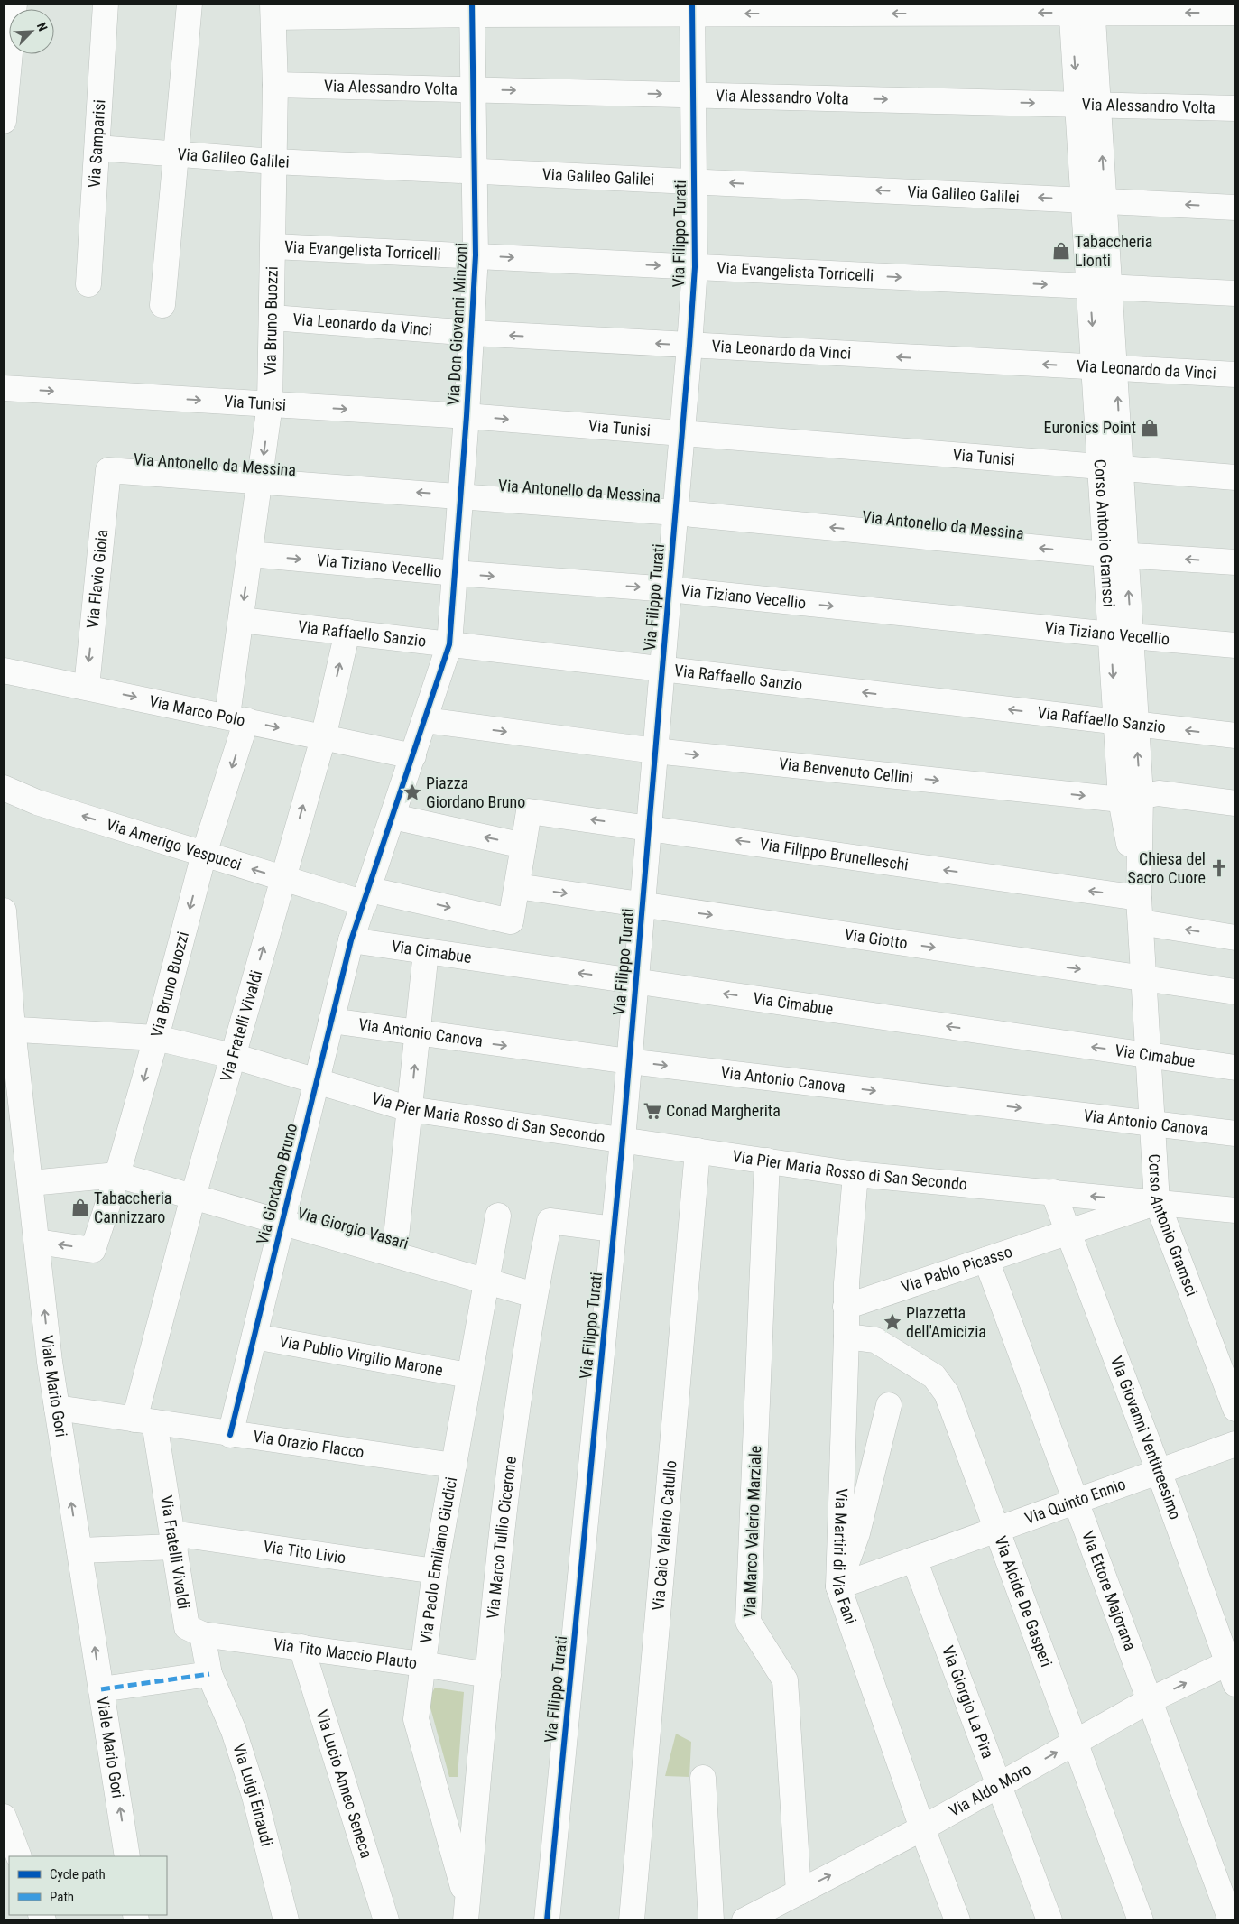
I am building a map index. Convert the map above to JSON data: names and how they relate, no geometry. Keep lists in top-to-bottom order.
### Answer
{
  "streets": {
    "street": [
      "Via Alessandro Volta",
      "Via Samparisi",
      "Via Galileo Galilei",
      "Via Filippo Turati",
      "Via Evangelista Torricelli",
      "Via Bruno Buozzi",
      "Via Don Giovanni Minzoni",
      "Via Leonardo da Vinci",
      "Via Tunisi",
      "Via Antonello da Messina",
      "Corso Antonio Gramsci",
      "Via Tiziano Vecellio",
      "Via Flavio Gioia",
      "Via Raffaello Sanzio",
      "Via Marco Polo",
      "Via Benvenuto Cellini",
      "Via Amerigo Vespucci",
      "Via Filippo Brunelleschi",
      "Via Giotto",
      "Via Cimabue",
      "Via Fratelli Vivaldi",
      "Via Antonio Canova",
      "Via Pier Maria Rosso di San Secondo",
      "Via Giordano Bruno",
      "Via Giorgio Vasari",
      "Via Pablo Picasso",
      "Via Publio Virgilio Marone",
      "Viale Mario Gori",
      "Via Giovanni Ventitreesimo",
      "Via Orazio Flacco",
      "Via Quinto Ennio",
      "Via Marco Valerio Marziale",
      "Via Caio Valerio Catullo",
      "Via Marco Tullio Cicerone",
      "Via Tito Livio",
      "Via Martiri di Via Fani",
      "Via Paolo Emiliano Giudici",
      "Via Ettore Majorana",
      "Via Alcide De Gasperi",
      "Via Tito Maccio Plauto",
      "Via Giorgio La Pira",
      "Via Lucio Anneo Seneca",
      "Via Aldo Moro",
      "Via Luigi Einaudi"
    ]
  },
  "crossings": [
    ["Via Alessandro Volta", "Via Filippo Turati"],
    ["Via Alessandro Volta", "Via Bruno Buozzi"],
    ["Via Alessandro Volta", "Via Don Giovanni Minzoni"],
    ["Via Alessandro Volta", "Corso Antonio Gramsci"],
    ["Via Samparisi", "Via Galileo Galilei"],
    ["Via Galileo Galilei", "Via Filippo Turati"],
    ["Via Galileo Galilei", "Via Bruno Buozzi"],
    ["Via Galileo Galilei", "Via Don Giovanni Minzoni"],
    ["Via Galileo Galilei", "Corso Antonio Gramsci"],
    ["Via Filippo Turati", "Via Evangelista Torricelli"],
    ["Via Filippo Turati", "Via Leonardo da Vinci"],
    ["Via Filippo Turati", "Via Tunisi"],
    ["Via Filippo Turati", "Via Antonello da Messina"],
    ["Via Filippo Turati", "Via Tiziano Vecellio"],
    ["Via Filippo Turati", "Via Raffaello Sanzio"],
    ["Via Filippo Turati", "Via Benvenuto Cellini"],
    ["Via Filippo Turati", "Via Filippo Brunelleschi"],
    ["Via Filippo Turati", "Via Giotto"],
    ["Via Filippo Turati", "Via Cimabue"],
    ["Via Filippo Turati", "Via Antonio Canova"],
    ["Via Filippo Turati", "Via Pier Maria Rosso di San Secondo"],
    ["Via Filippo Turati", "Via Marco Tullio Cicerone"],
    ["Via Evangelista Torricelli", "Via Bruno Buozzi"],
    ["Via Evangelista Torricelli", "Via Don Giovanni Minzoni"],
    ["Via Evangelista Torricelli", "Corso Antonio Gramsci"],
    ["Via Bruno Buozzi", "Via Leonardo da Vinci"],
    ["Via Bruno Buozzi", "Via Tunisi"],
    ["Via Bruno Buozzi", "Via Antonello da Messina"],
    ["Via Bruno Buozzi", "Via Tiziano Vecellio"],
    ["Via Bruno Buozzi", "Via Raffaello Sanzio"],
    ["Via Bruno Buozzi", "Via Marco Polo"],
    ["Via Bruno Buozzi", "Via Amerigo Vespucci"],
    ["Via Bruno Buozzi", "Via Pier Maria Rosso di San Secondo"],
    ["Via Bruno Buozzi", "Via Giorgio Vasari"],
    ["Via Bruno Buozzi", "Viale Mario Gori"],
    ["Via Don Giovanni Minzoni", "Via Leonardo da Vinci"],
    ["Via Don Giovanni Minzoni", "Via Tunisi"],
    ["Via Don Giovanni Minzoni", "Via Antonello da Messina"],
    ["Via Don Giovanni Minzoni", "Via Tiziano Vecellio"],
    ["Via Don Giovanni Minzoni", "Via Raffaello Sanzio"],
    ["Via Don Giovanni Minzoni", "Via Marco Polo"],
    ["Via Don Giovanni Minzoni", "Via Benvenuto Cellini"],
    ["Via Don Giovanni Minzoni", "Via Giordano Bruno"],
    ["Via Leonardo da Vinci", "Corso Antonio Gramsci"],
    ["Via Tunisi", "Corso Antonio Gramsci"],
    ["Via Antonello da Messina", "Corso Antonio Gramsci"],
    ["Via Antonello da Messina", "Via Flavio Gioia"],
    ["Corso Antonio Gramsci", "Via Tiziano Vecellio"],
    ["Corso Antonio Gramsci", "Via Raffaello Sanzio"],
    ["Corso Antonio Gramsci", "Via Benvenuto Cellini"],
    ["Corso Antonio Gramsci", "Via Filippo Brunelleschi"],
    ["Corso Antonio Gramsci", "Via Giotto"],
    ["Corso Antonio Gramsci", "Via Cimabue"],
    ["Corso Antonio Gramsci", "Via Antonio Canova"],
    ["Corso Antonio Gramsci", "Via Pier Maria Rosso di San Secondo"],
    ["Corso Antonio Gramsci", "Via Pablo Picasso"],
    ["Via Flavio Gioia", "Via Marco Polo"],
    ["Via Raffaello Sanzio", "Via Fratelli Vivaldi"],
    ["Via Marco Polo", "Via Fratelli Vivaldi"],
    ["Via Amerigo Vespucci", "Via Giotto"],
    ["Via Amerigo Vespucci", "Via Fratelli Vivaldi"],
    ["Via Amerigo Vespucci", "Via Giordano Bruno"],
    ["Via Cimabue", "Via Giordano Bruno"],
    ["Via Fratelli Vivaldi", "Via Pier Maria Rosso di San Secondo"],
    ["Via Fratelli Vivaldi", "Via Giorgio Vasari"],
    ["Via Fratelli Vivaldi", "Via Orazio Flacco"],
    ["Via Fratelli Vivaldi", "Via Tito Livio"],
    ["Via Fratelli Vivaldi", "Via Tito Maccio Plauto"],
    ["Via Antonio Canova", "Via Giordano Bruno"],
    ["Via Pier Maria Rosso di San Secondo", "Via Giordano Bruno"],
    ["Via Pier Maria Rosso di San Secondo", "Via Pablo Picasso"],
    ["Via Pier Maria Rosso di San Secondo", "Viale Mario Gori"],
    ["Via Pier Maria Rosso di San Secondo", "Via Giovanni Ventitreesimo"],
    ["Via Pier Maria Rosso di San Secondo", "Via Marco Valerio Marziale"],
    ["Via Pier Maria Rosso di San Secondo", "Via Caio Valerio Catullo"],
    ["Via Pier Maria Rosso di San Secondo", "Via Martiri di Via Fani"],
    ["Via Giordano Bruno", "Via Giorgio Vasari"],
    ["Via Giordano Bruno", "Via Publio Virgilio Marone"],
    ["Via Giordano Bruno", "Via Orazio Flacco"],
    ["Via Giorgio Vasari", "Viale Mario Gori"],
    ["Via Giorgio Vasari", "Via Marco Tullio Cicerone"],
    ["Via Giorgio Vasari", "Via Paolo Emiliano Giudici"],
    ["Via Pablo Picasso", "Via Giovanni Ventitreesimo"],
    ["Via Pablo Picasso", "Via Martiri di Via Fani"],
    ["Via Pablo Picasso", "Via Ettore Majorana"],
    ["Via Publio Virgilio Marone", "Via Paolo Emiliano Giudici"],
    ["Viale Mario Gori", "Via Orazio Flacco"],
    ["Viale Mario Gori", "Via Tito Livio"],
    ["Via Giovanni Ventitreesimo", "Via Quinto Ennio"],
    ["Via Giovanni Ventitreesimo", "Via Aldo Moro"],
    ["Via Orazio Flacco", "Via Paolo Emiliano Giudici"],
    ["Via Quinto Ennio", "Via Martiri di Via Fani"],
    ["Via Quinto Ennio", "Via Ettore Majorana"],
    ["Via Quinto Ennio", "Via Alcide De Gasperi"],
    ["Via Quinto Ennio", "Via Giorgio La Pira"],
    ["Via Marco Valerio Marziale", "Via Aldo Moro"],
    ["Via Marco Tullio Cicerone", "Via Paolo Emiliano Giudici"],
    ["Via Marco Tullio Cicerone", "Via Tito Maccio Plauto"],
    ["Via Tito Livio", "Via Paolo Emiliano Giudici"],
    ["Via Martiri di Via Fani", "Via Alcide De Gasperi"],
    ["Via Martiri di Via Fani", "Via Aldo Moro"],
    ["Via Paolo Emiliano Giudici", "Via Tito Maccio Plauto"],
    ["Via Ettore Majorana", "Via Aldo Moro"],
    ["Via Alcide De Gasperi", "Via Aldo Moro"],
    ["Via Tito Maccio Plauto", "Via Lucio Anneo Seneca"],
    ["Via Giorgio La Pira", "Via Aldo Moro"]
  ],
  "one_way": [
    "Via Evangelista Torricelli",
    "Via Bruno Buozzi",
    "Via Leonardo da Vinci",
    "Via Tunisi",
    "Via Antonello da Messina",
    "Via Tiziano Vecellio",
    "Via Flavio Gioia",
    "Via Raffaello Sanzio",
    "Via Marco Polo",
    "Via Benvenuto Cellini",
    "Via Filippo Brunelleschi",
    "Via Giotto",
    "Via Cimabue",
    "Via Antonio Canova",
    "Viale Mario Gori",
    "Via Aldo Moro"
  ],
  "places": {
    "shop": ["Tabaccheria Lionti", "Euronics Point", "Tabaccheria Cannizzaro"],
    "place": ["Piazza Giordano Bruno", "Piazzetta dell'Amicizia"],
    "church": ["Chiesa del Sacro Cuore"],
    "supermarket": ["Conad Margherita"]
  },
  "legend": ["Cycle path", "Path"],
  "north": "top right"
}
